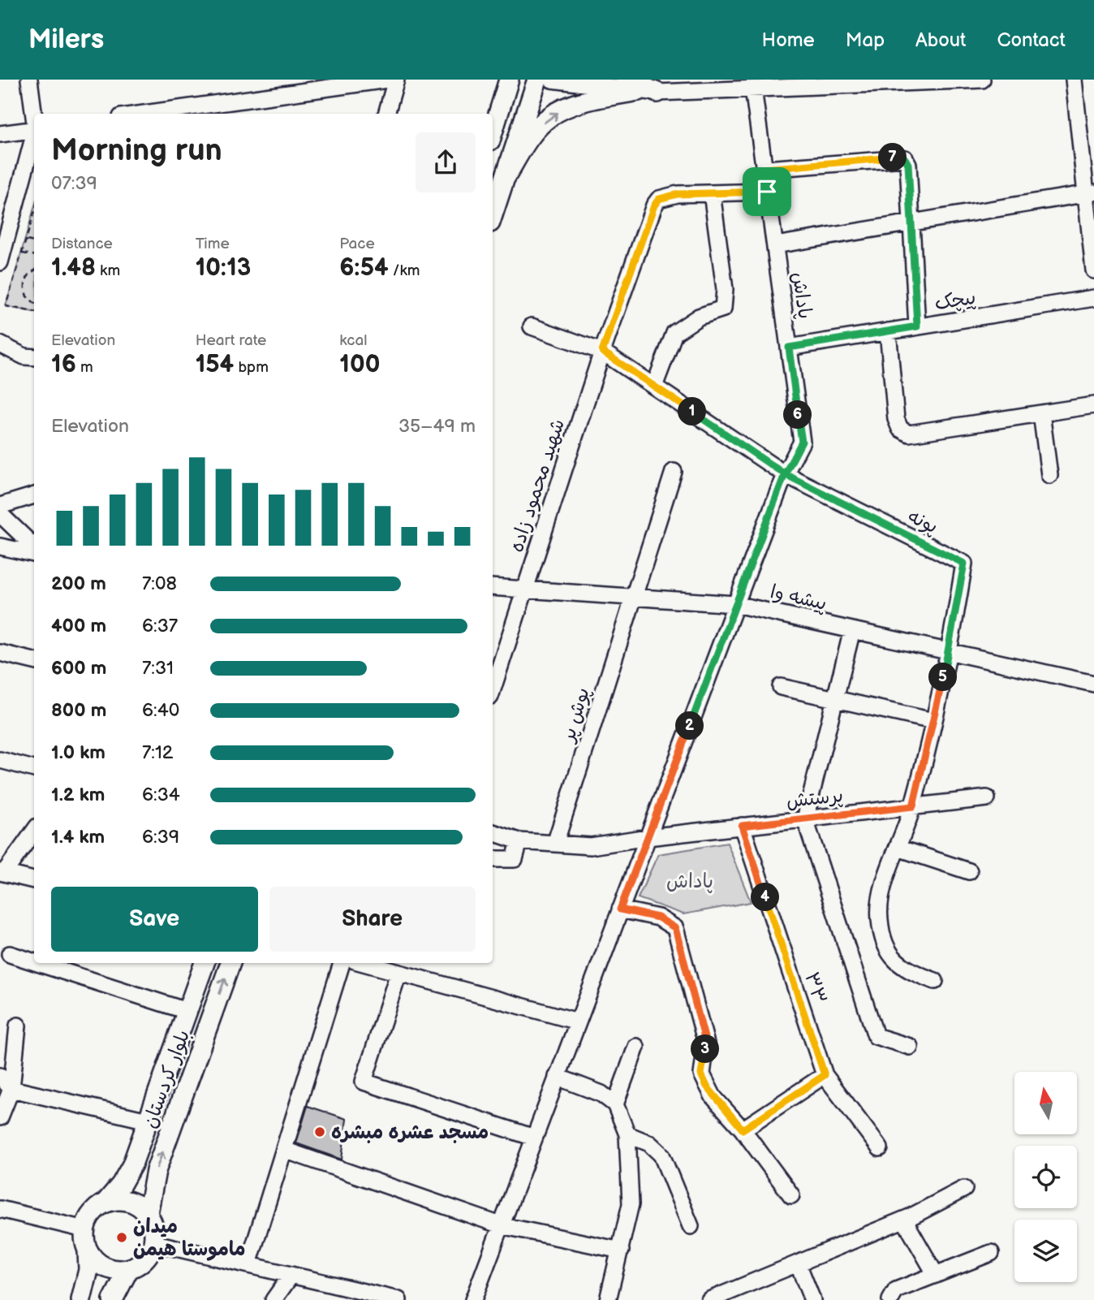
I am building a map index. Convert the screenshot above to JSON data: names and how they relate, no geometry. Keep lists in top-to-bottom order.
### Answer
{
  "streets": {
    "main road": ["بلوار کردستان"],
    "street": [
      "پاداش",
      "پیچک",
      "شهید محمود زاده",
      "پونه",
      "پیشه وا",
      "پوش پر",
      "پرستش",
      "۳۳"
    ]
  },
  "crossings": [
    ["پاداش", "پیچک"],
    ["پاداش", "شهید محمود زاده"],
    ["پاداش", "پونه"],
    ["پاداش", "پیشه وا"],
    ["پاداش", "پرستش"],
    ["شهید محمود زاده", "پیشه وا"],
    ["پونه", "پیشه وا"],
    ["پیشه وا", "پوش پر"],
    ["پوش پر", "پرستش"],
    ["پرستش", "۳۳"]
  ],
  "parks": ["پاداش"],
  "places": ["مسجد عشره مبشره", "میدان ماموستا هیمن"],
  "north": "top",
  "page": {
    "header": "Milers",
    "nav": [
      "Home",
      "Map",
      "About",
      "Contact"
    ],
    "heading": ["Morning run", "07:39"],
    "pins": [
      "7",
      "1",
      "6",
      "5",
      "2",
      "4",
      "3"
    ],
    "stats": [
      ["Distance", "1.48 km"],
      ["Time", "10:13"],
      ["Pace", "6:54 /km"],
      ["Elevation", "16 m"],
      ["Heart rate", "154 bpm"],
      ["kcal", "100"]
    ],
    "chart": ["Elevation", "35–49 m"],
    "list": [
      {
        "name": "200 m",
        "note": "7:08"
      },
      {
        "name": "400 m",
        "note": "6:37"
      },
      {
        "name": "600 m",
        "note": "7:31"
      },
      {
        "name": "800 m",
        "note": "6:40"
      },
      {
        "name": "1.0 km",
        "note": "7:12"
      },
      {
        "name": "1.2 km",
        "note": "6:34"
      },
      {
        "name": "1.4 km",
        "note": "6:39"
      }
    ],
    "buttons": ["Save", "Share"]
  }
}
